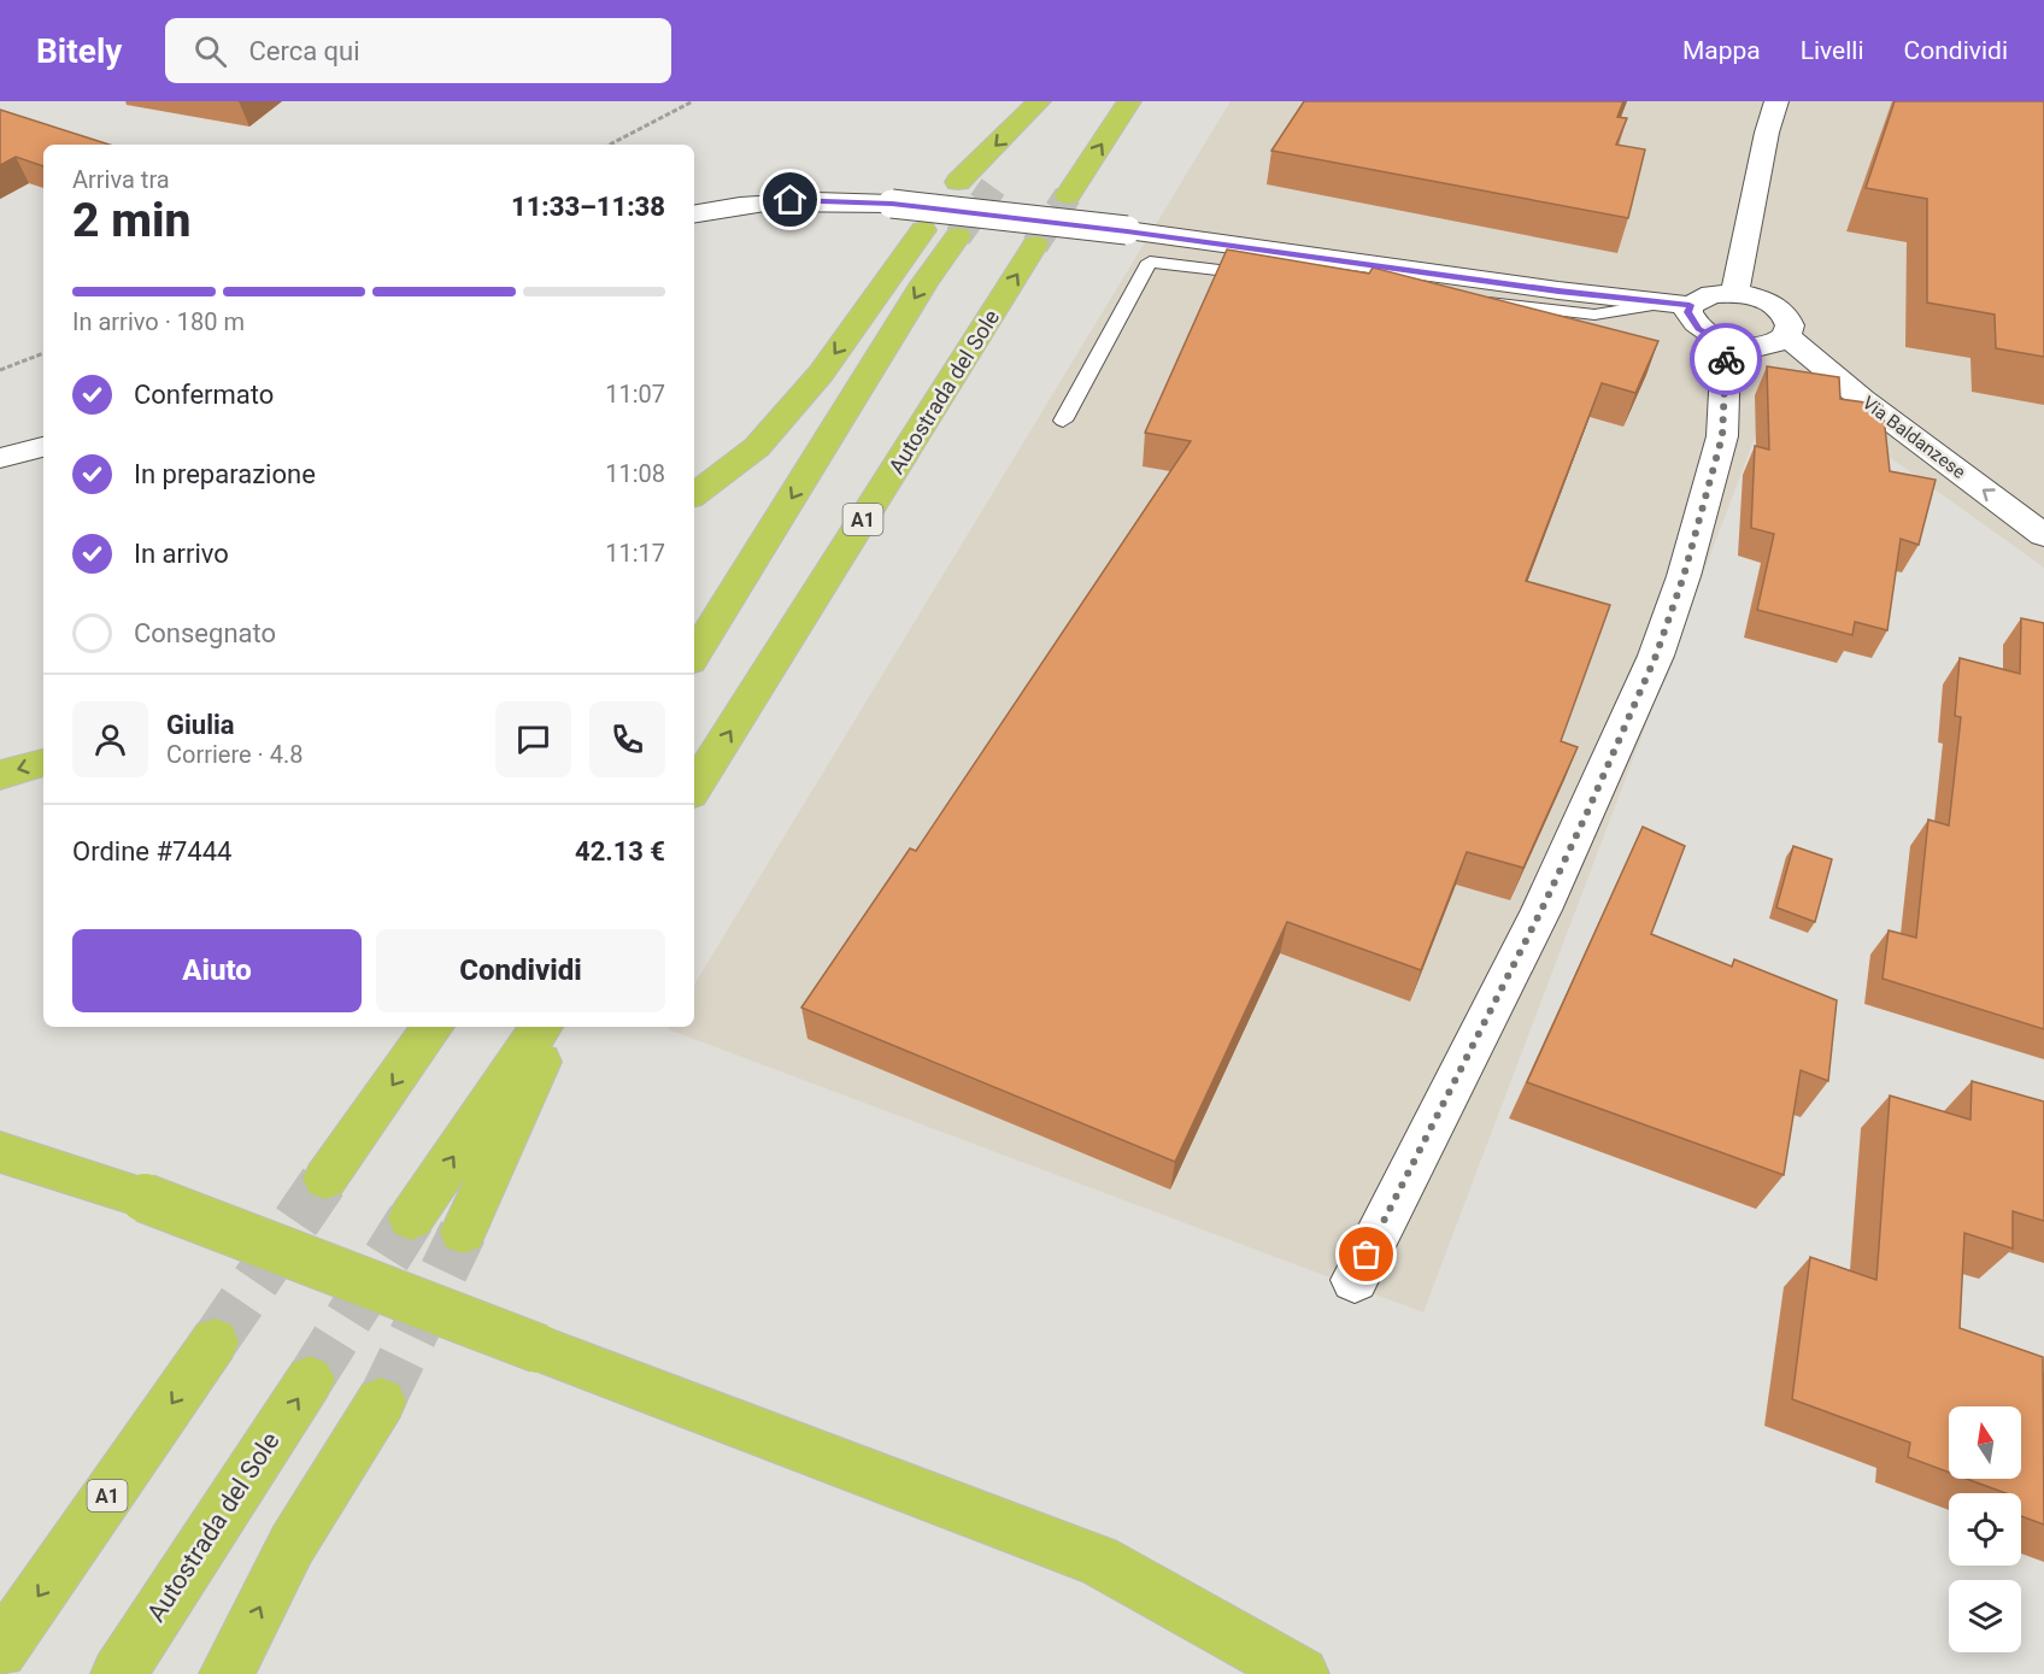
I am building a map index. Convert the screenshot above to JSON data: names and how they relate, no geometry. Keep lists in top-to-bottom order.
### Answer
{
  "streets": {
    "highway": ["Autostrada del Sole", "A1"],
    "street": ["Via Baldanzese"]
  },
  "one_way": ["Via Baldanzese"],
  "north": "top",
  "page": {
    "header": "Bitely",
    "search": "Cerca qui",
    "nav": ["Mappa", "Livelli", "Condividi"],
    "heading": ["2 min", "Arriva tra", "11:33–11:38"],
    "panel": [
      "Giulia",
      "Corriere · 4.8",
      "Ordine #7444",
      "42.13 €"
    ],
    "bar": "In arrivo · 180 m",
    "list": [
      ["Confermato", "11:07"],
      ["In preparazione", "11:08"],
      ["In arrivo", "11:17"],
      "Consegnato"
    ],
    "buttons": ["Aiuto", "Condividi"]
  }
}
